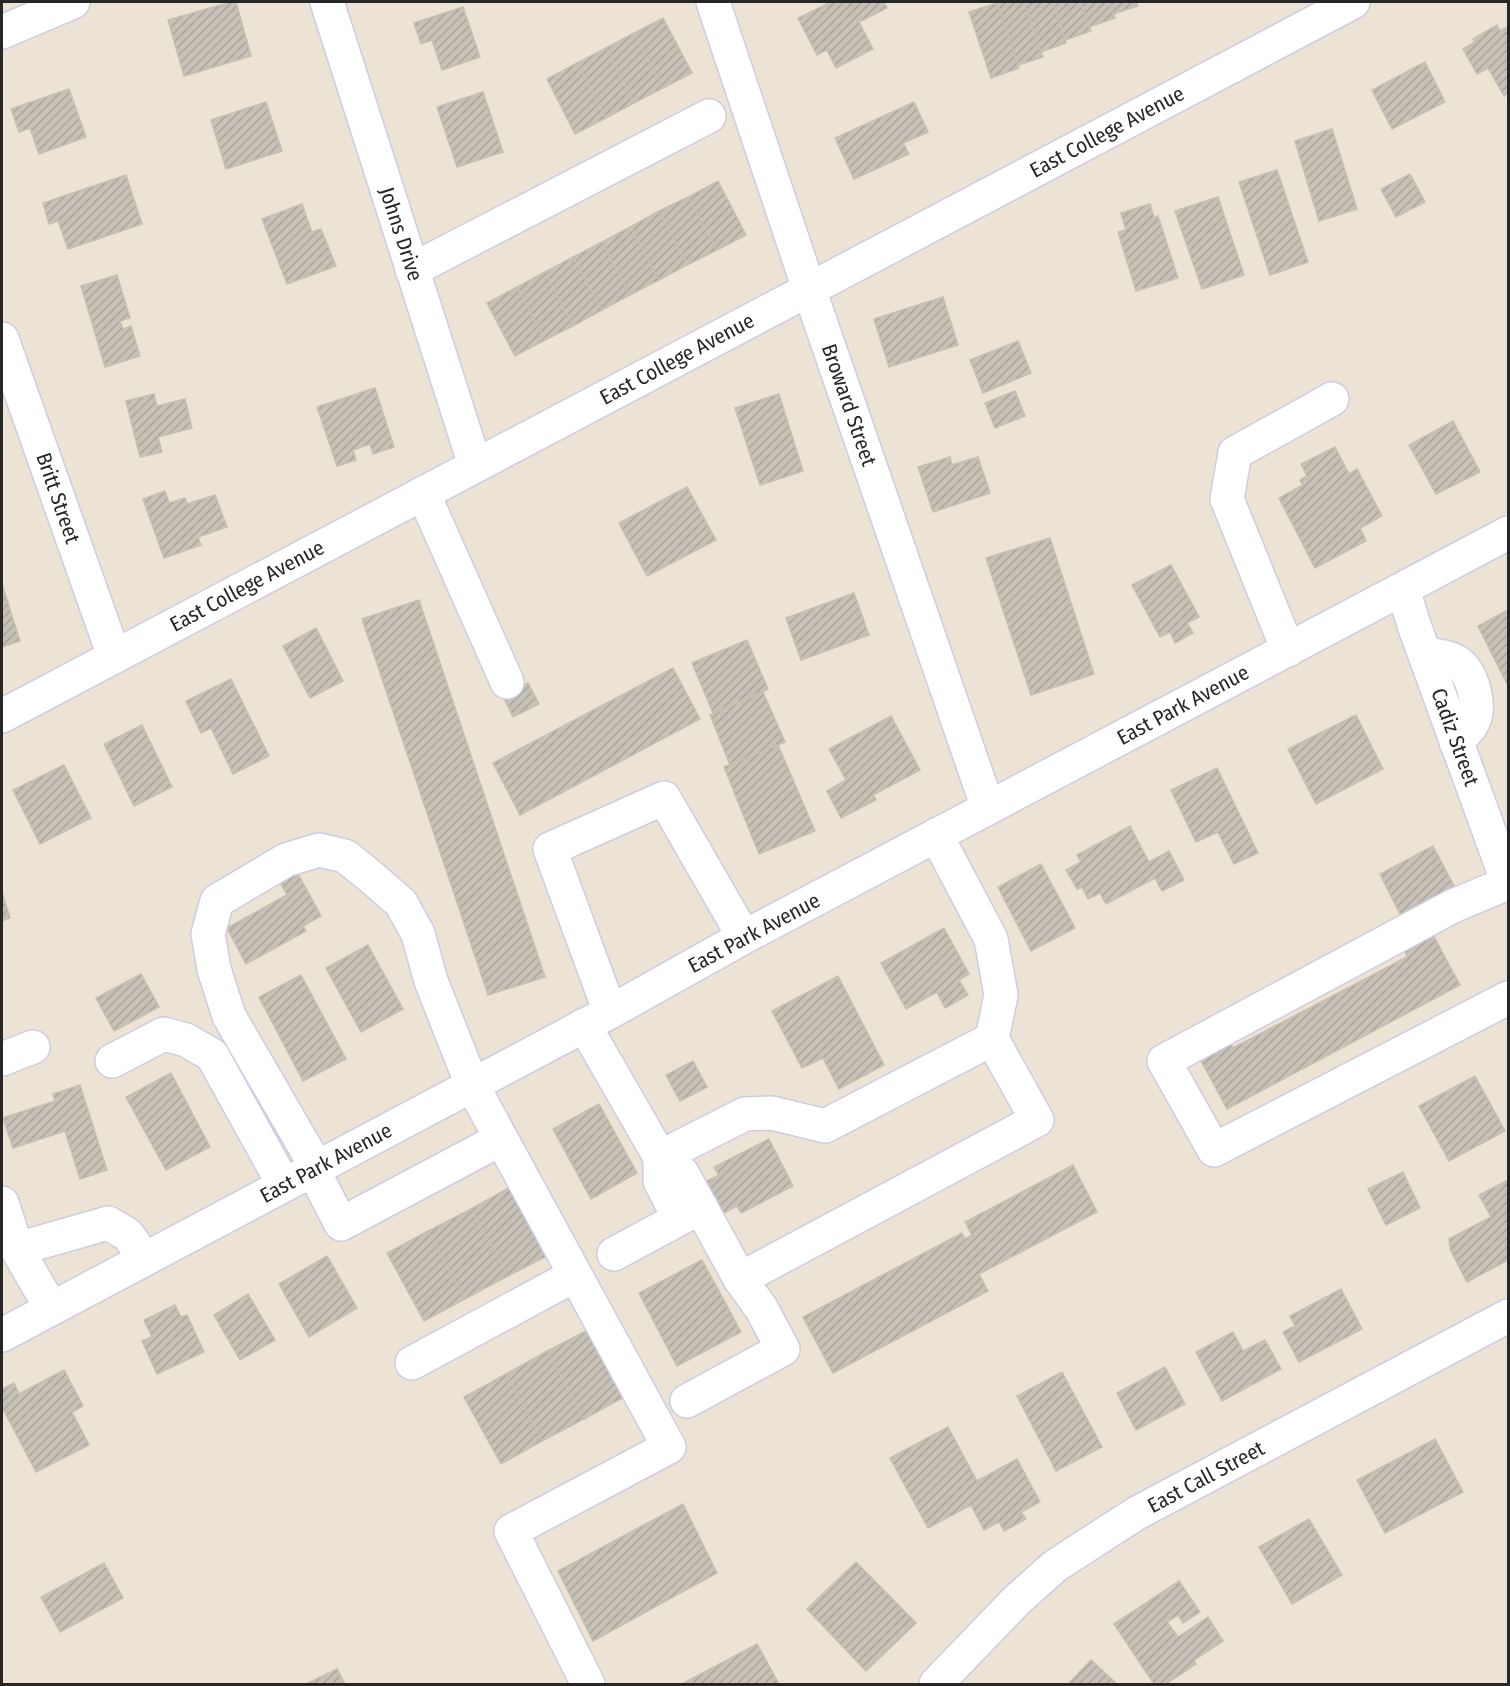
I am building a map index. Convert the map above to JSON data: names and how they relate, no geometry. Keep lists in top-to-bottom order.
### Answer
{
  "streets": {
    "street": [
      "East College Avenue",
      "Johns Drive",
      "Broward Street",
      "Britt Street",
      "East Park Avenue",
      "Cadiz Street",
      "East Call Street"
    ]
  },
  "crossings": [
    ["East College Avenue", "Johns Drive"],
    ["East College Avenue", "Broward Street"],
    ["East College Avenue", "Britt Street"],
    ["Broward Street", "East Park Avenue"],
    ["East Park Avenue", "Cadiz Street"]
  ]
}
